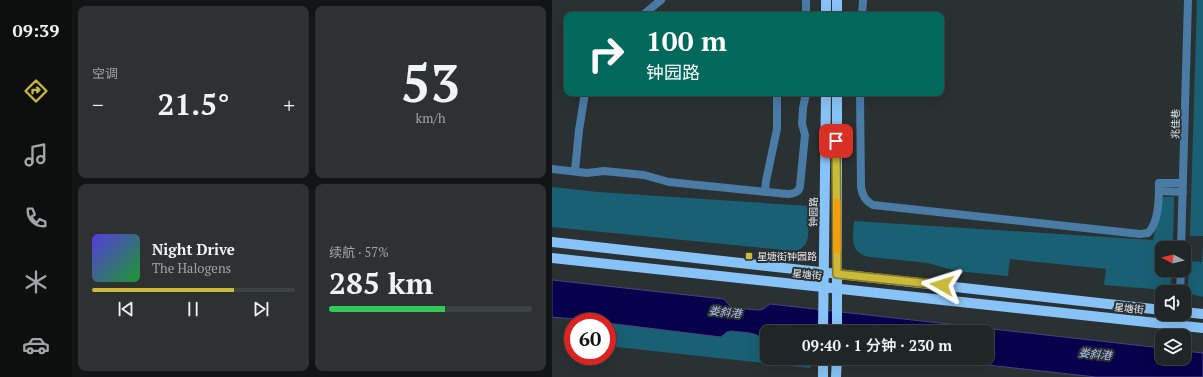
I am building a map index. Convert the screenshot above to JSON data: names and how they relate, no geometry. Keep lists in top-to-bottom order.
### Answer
{
  "streets": {
    "main road": ["钟园路", "星塘街"],
    "street": ["兆佳巷"]
  },
  "crossings": [
    ["钟园路", "星塘街"]
  ],
  "water": ["娄斜港"],
  "places": {
    "transit": ["星塘街钟园路"]
  },
  "north": "left",
  "page": {
    "tabs": "09:39",
    "tile": [
      "空调",
      ["53", "km/h"],
      ["续航 · 57%", "285 km"]
    ],
    "turn": ["100 m", "钟园路"],
    "heat": ["−", "21.5°", "+"],
    "song": ["Night Drive", "The Halogens"],
    "limit": "60",
    "trip": "09:40 · 1 分钟 · 230 m"
  }
}
